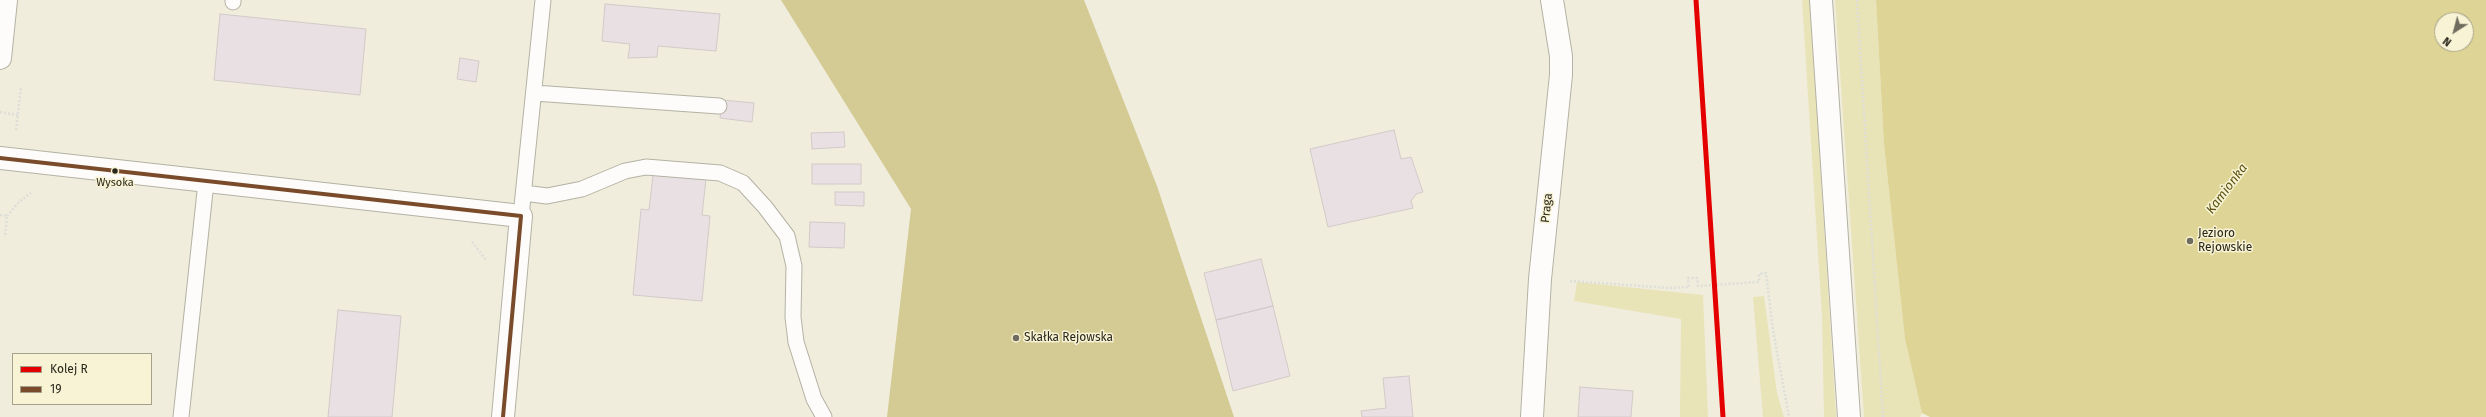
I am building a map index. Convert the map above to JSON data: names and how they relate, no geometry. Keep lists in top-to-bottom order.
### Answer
{
  "streets": {
    "street": ["Praga"]
  },
  "water": ["Kamionka"],
  "places": ["Wysoka", "Jezioro Rejowskie", "Skałka Rejowska"],
  "lines": ["rail line R", "transit line 19"],
  "legend": ["Kolej R", "19"],
  "north": "bottom left"
}
